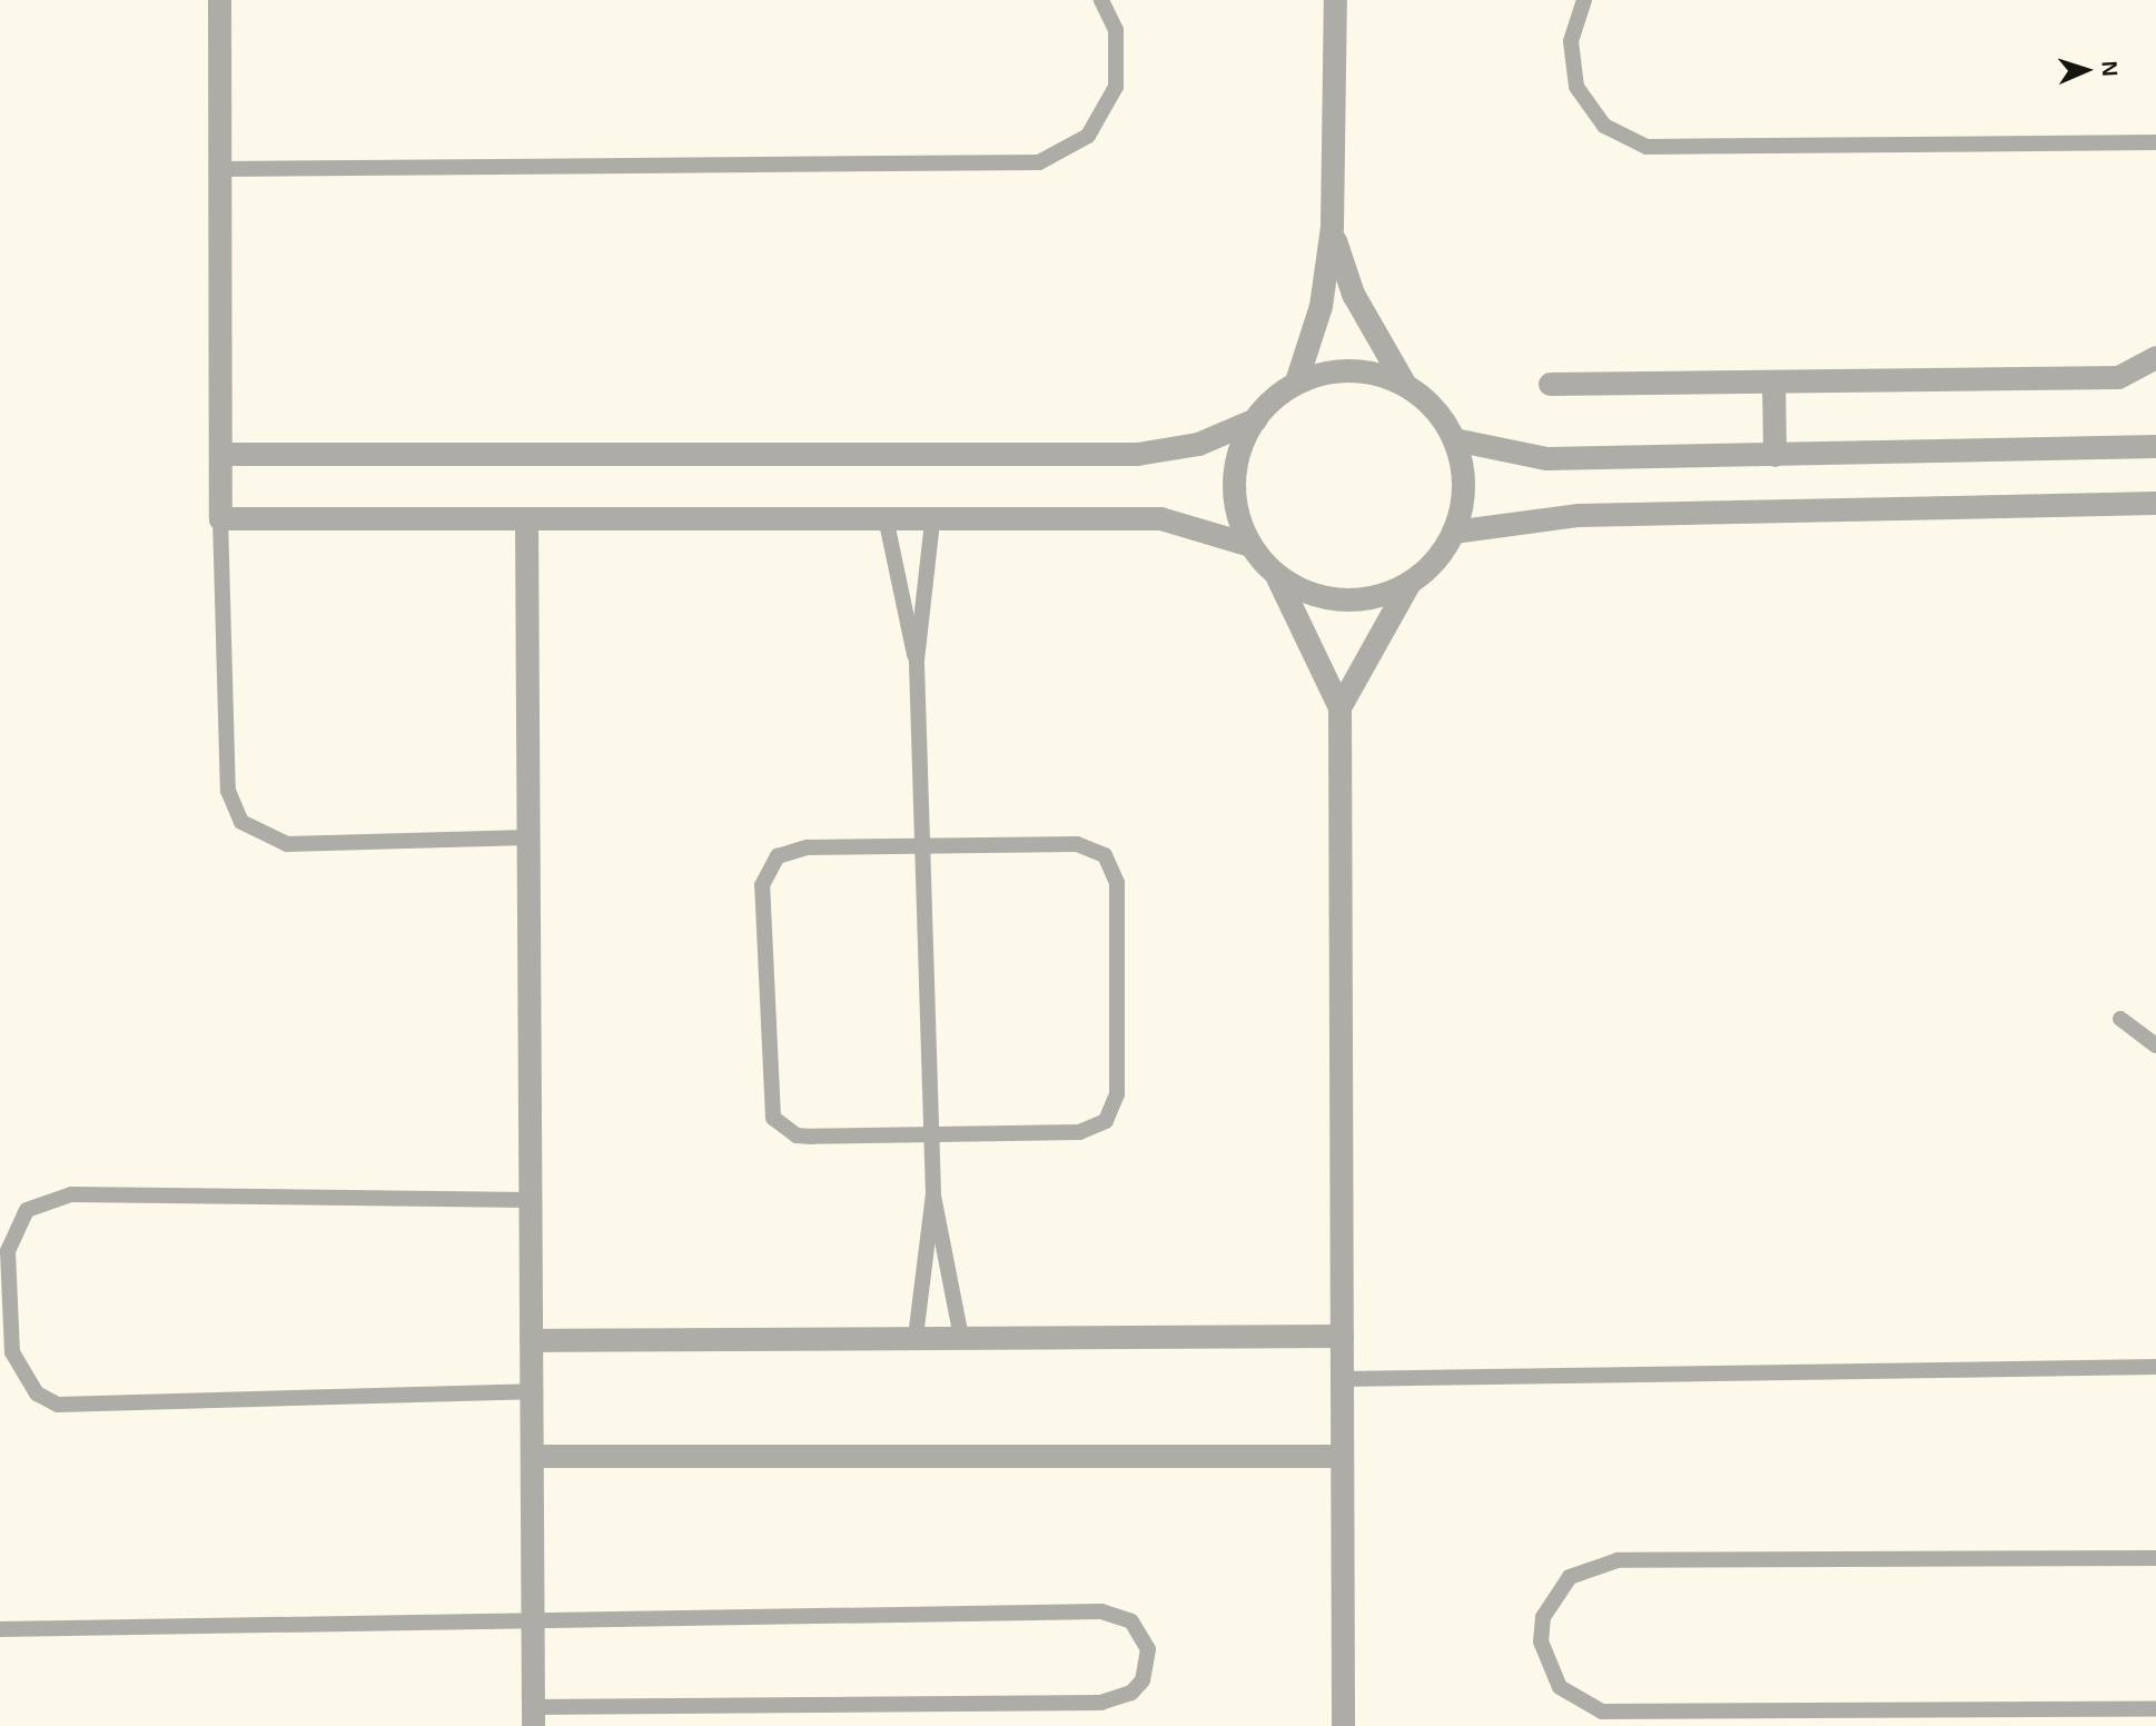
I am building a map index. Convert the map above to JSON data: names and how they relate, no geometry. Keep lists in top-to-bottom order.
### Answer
{
  "north": "right"
}
